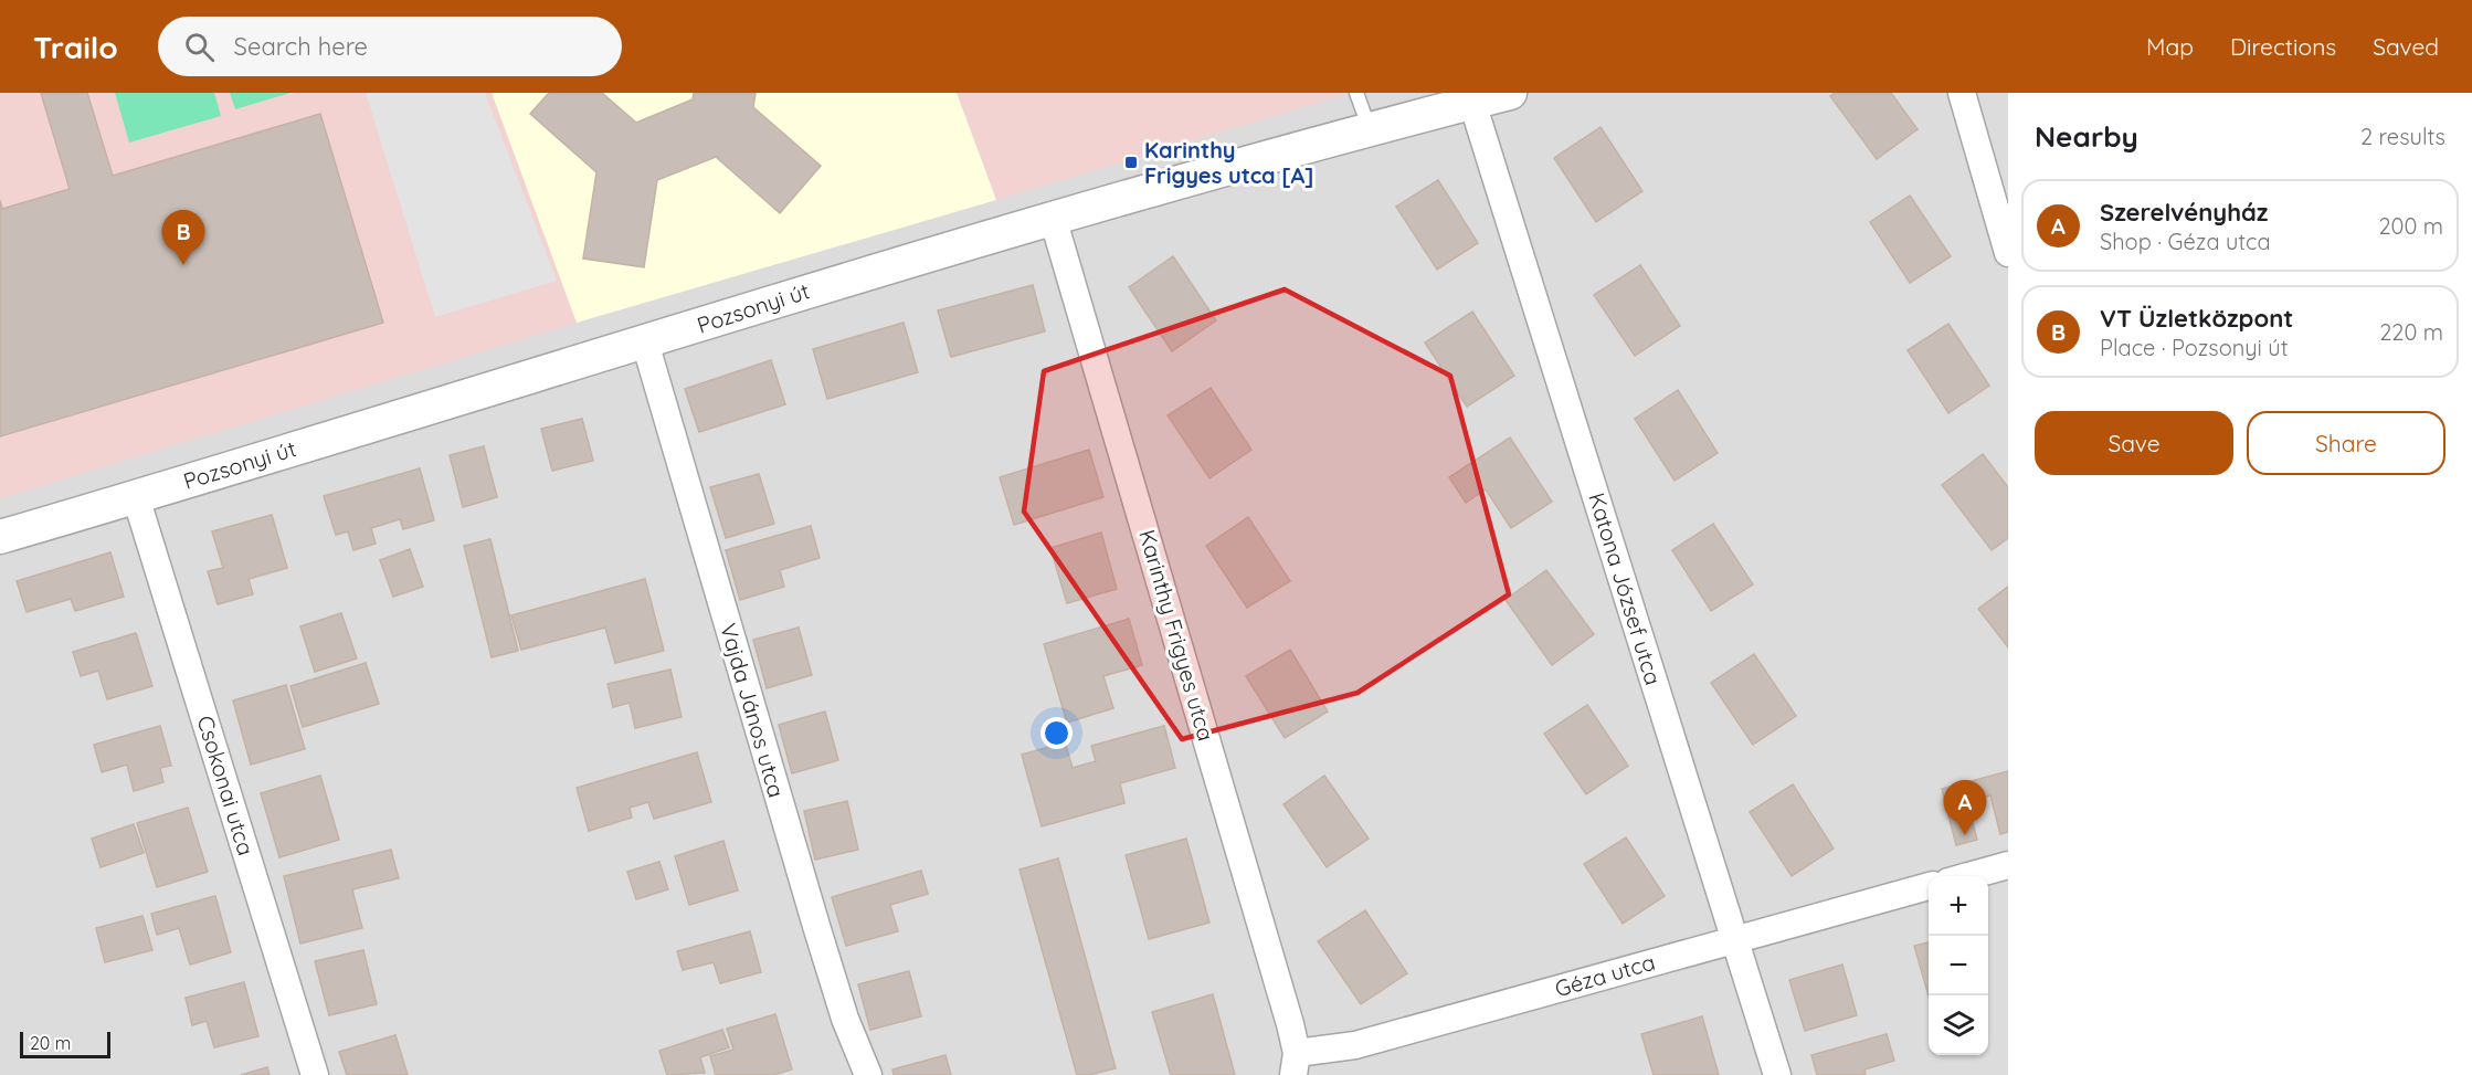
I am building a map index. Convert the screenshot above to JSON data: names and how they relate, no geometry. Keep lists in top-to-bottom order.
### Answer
{
  "streets": {
    "street": [
      "Pozsonyi út",
      "Katona József utca",
      "Karinthy Frigyes utca",
      "Vajda János utca",
      "Csokonai utca",
      "Géza utca"
    ]
  },
  "crossings": [
    ["Pozsonyi út", "Katona József utca"],
    ["Pozsonyi út", "Karinthy Frigyes utca"],
    ["Pozsonyi út", "Vajda János utca"],
    ["Pozsonyi út", "Csokonai utca"],
    ["Katona József utca", "Géza utca"],
    ["Karinthy Frigyes utca", "Géza utca"]
  ],
  "places": {
    "transit": ["Karinthy Frigyes utca [A]"]
  },
  "scale_bar": "20 m",
  "page": {
    "header": "Trailo",
    "search": "Search here",
    "nav": ["Map", "Directions", "Saved"],
    "heading": ["Nearby", "2 results"],
    "list": [
      {
        "mark": "A",
        "name": "Szerelvényház",
        "note": "Shop · Géza utca",
        "value": "200 m"
      },
      {
        "mark": "B",
        "name": "VT Üzletközpont",
        "note": "Place · Pozsonyi út",
        "value": "220 m"
      }
    ],
    "pins": ["B", "A"],
    "buttons": ["Save", "Share"],
    "map_buttons": ["+", "−"],
    "scale": "20 m"
  }
}
